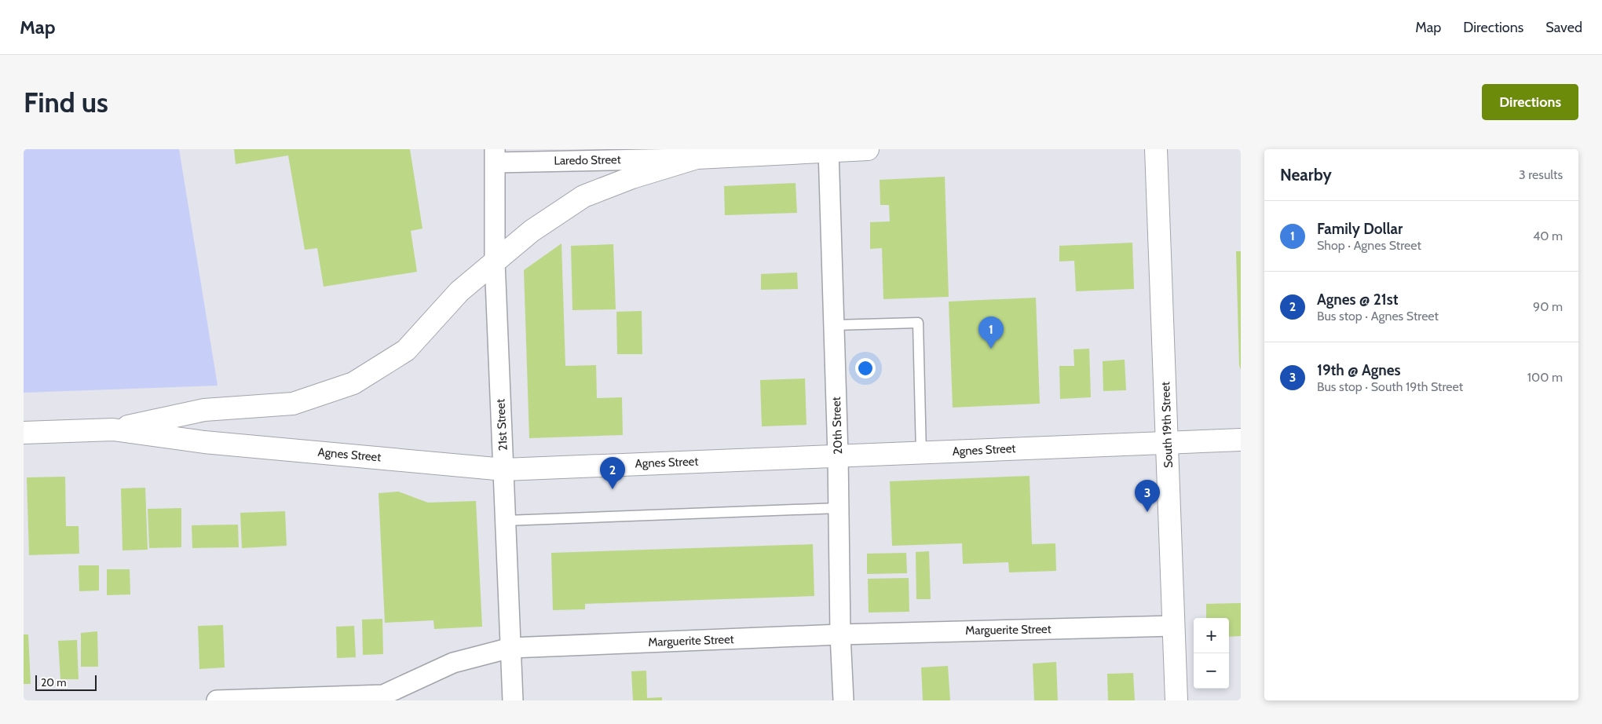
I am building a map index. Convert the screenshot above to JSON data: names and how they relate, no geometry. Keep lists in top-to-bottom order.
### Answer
{
  "streets": {
    "main road": ["Laredo Street", "South 19th Street", "Agnes Street"],
    "street": ["21st Street", "20th Street", "Marguerite Street"]
  },
  "crossings": [
    ["Laredo Street", "21st Street"],
    ["Laredo Street", "20th Street"],
    ["21st Street", "Agnes Street"],
    ["21st Street", "Marguerite Street"],
    ["South 19th Street", "Agnes Street"],
    ["South 19th Street", "Marguerite Street"],
    ["20th Street", "Agnes Street"],
    ["20th Street", "Marguerite Street"]
  ],
  "scale_bar": "20 m",
  "page": {
    "header": "Map",
    "nav": ["Map", "Directions", "Saved"],
    "buttons": "Directions",
    "title": "Find us",
    "heading": ["Nearby", "3 results"],
    "list": [
      {
        "mark": "1",
        "name": "Family Dollar",
        "note": "Shop · Agnes Street",
        "value": "40 m"
      },
      {
        "mark": "2",
        "name": "Agnes @ 21st",
        "note": "Bus stop · Agnes Street",
        "value": "90 m"
      },
      {
        "mark": "3",
        "name": "19th @ Agnes",
        "note": "Bus stop · South 19th Street",
        "value": "100 m"
      }
    ],
    "pins": ["1", "2", "3"],
    "map_buttons": ["+", "−"],
    "scale": "20 m"
  }
}
